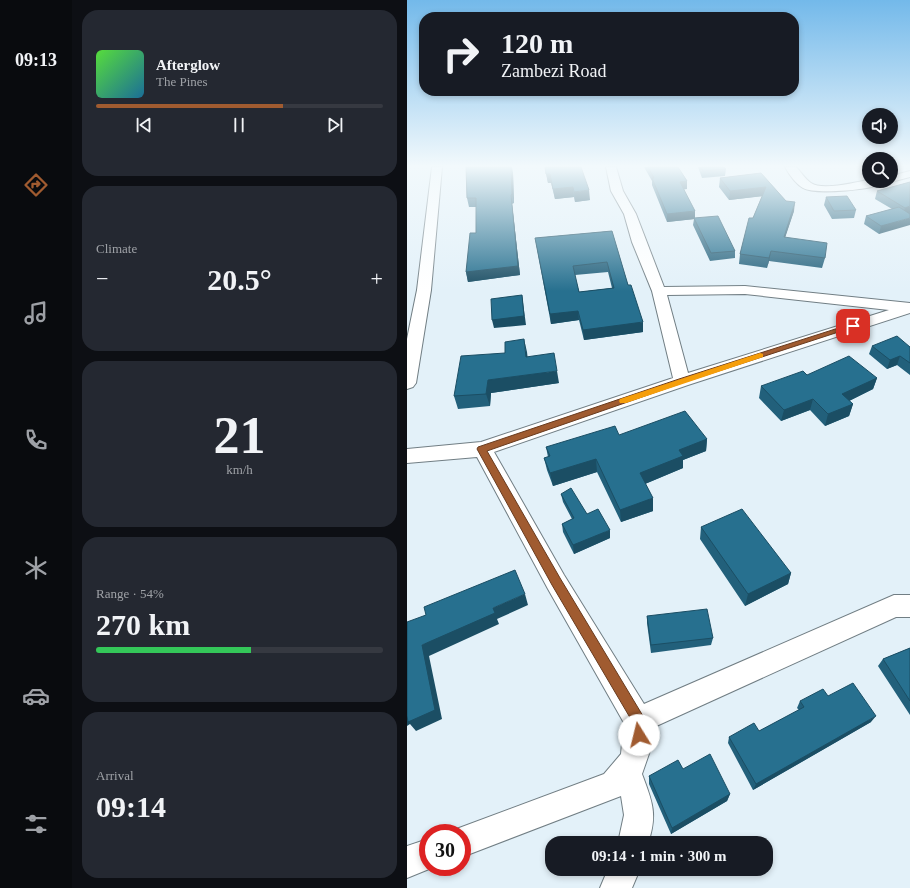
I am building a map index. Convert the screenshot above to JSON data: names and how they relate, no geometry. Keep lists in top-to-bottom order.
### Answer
{
  "page": {
    "tabs": "09:13",
    "turn": ["120 m", "Zambezi Road"],
    "song": ["Afterglow", "The Pines"],
    "tile": [
      "Climate",
      ["21", "km/h"],
      ["Range · 54%", "270 km"],
      ["Arrival", "09:14"]
    ],
    "heat": ["−", "20.5°", "+"],
    "limit": "30",
    "trip": "09:14 · 1 min · 300 m"
  }
}
